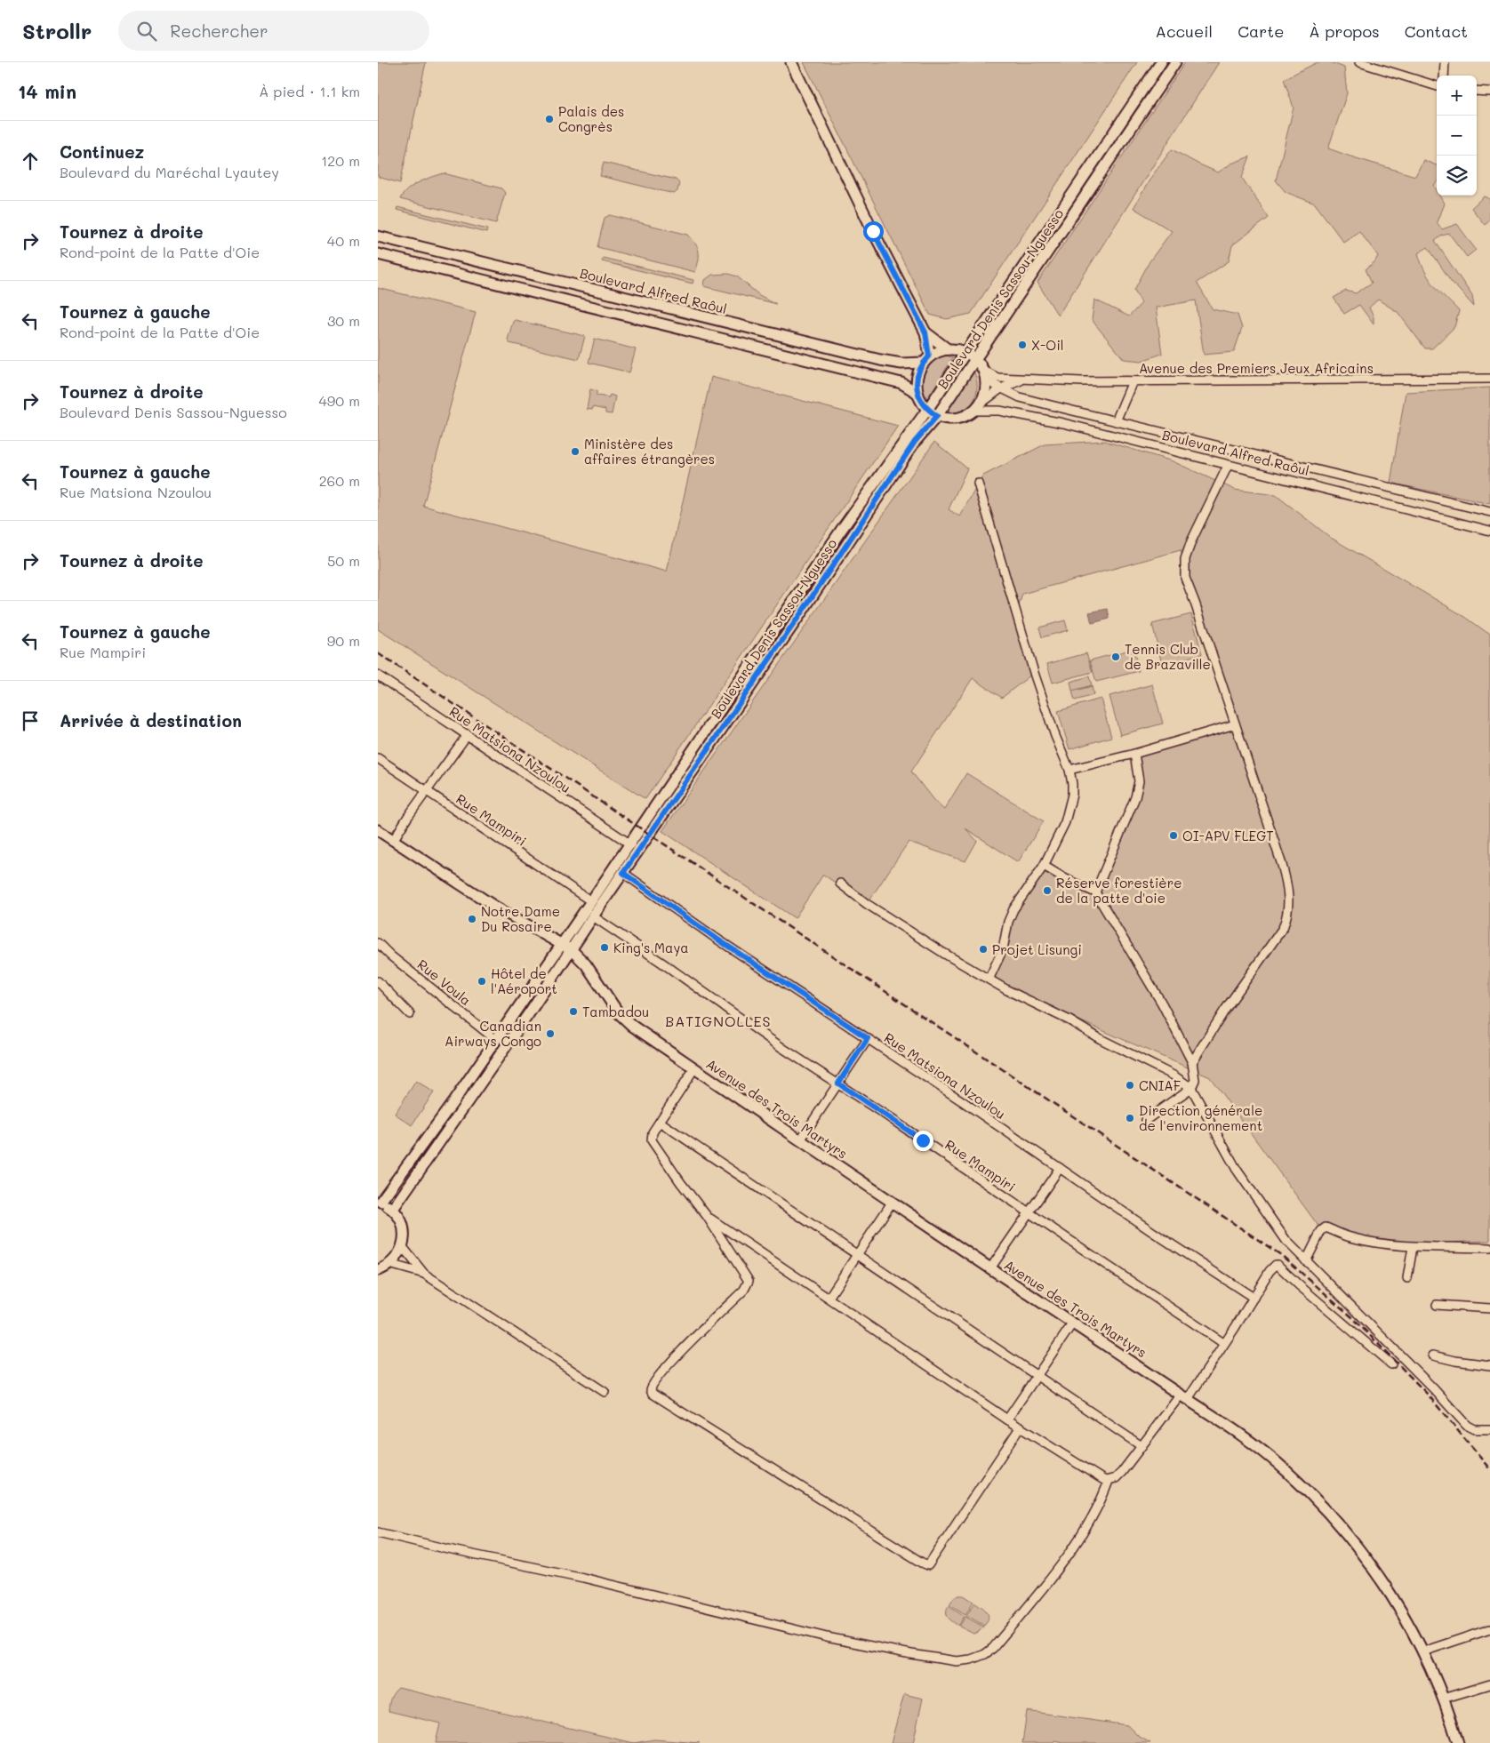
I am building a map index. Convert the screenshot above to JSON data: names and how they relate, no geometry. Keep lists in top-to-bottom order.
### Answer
{
  "streets": {
    "main road": ["Boulevard Alfred Raôul", "Boulevard Denis Sassou-Nguesso", "Avenue des Trois Martyrs"],
    "street": [
      "Avenue des Premiers Jeux Africains",
      "Rue Matsiona Nzoulou",
      "Rue Mampiri",
      "Rue Voula"
    ]
  },
  "crossings": [
    ["Boulevard Alfred Raôul", "Avenue des Premiers Jeux Africains"],
    ["Boulevard Denis Sassou-Nguesso", "Rue Matsiona Nzoulou"],
    ["Boulevard Denis Sassou-Nguesso", "Rue Mampiri"],
    ["Boulevard Denis Sassou-Nguesso", "Rue Voula"],
    ["Boulevard Denis Sassou-Nguesso", "Avenue des Trois Martyrs"]
  ],
  "districts": ["BATIGNOLLES"],
  "places": [
    "Palais des Congrès",
    "X-Oil",
    "Ministère des affaires étrangères",
    "Tennis Club de Brazaville",
    "OI-APV FLEGT",
    "Réserve forestière de la patte d'oie",
    "Notre Dame Du Rosaire",
    "King's Maya",
    "Projet Lisungi",
    "Hôtel de l'Aéroport",
    "Tambadou",
    "Canadian Airways Congo",
    "CNIAF",
    "Direction générale de l'environnement"
  ],
  "page": {
    "header": "Strollr",
    "search": "Rechercher",
    "nav": [
      "Accueil",
      "Carte",
      "À propos",
      "Contact"
    ],
    "heading": ["14 min", "À pied · 1.1 km"],
    "map_buttons": ["+", "−"],
    "list": [
      ["Continuez", "Boulevard du Maréchal Lyautey", "120 m"],
      ["Tournez à droite", "Rond-point de la Patte d'Oie", "40 m"],
      ["Tournez à gauche", "Rond-point de la Patte d'Oie", "30 m"],
      ["Tournez à droite", "Boulevard Denis Sassou-Nguesso", "490 m"],
      ["Tournez à gauche", "Rue Matsiona Nzoulou", "260 m"],
      ["Tournez à droite", "50 m"],
      ["Tournez à gauche", "Rue Mampiri", "90 m"],
      "Arrivée à destination"
    ]
  }
}
